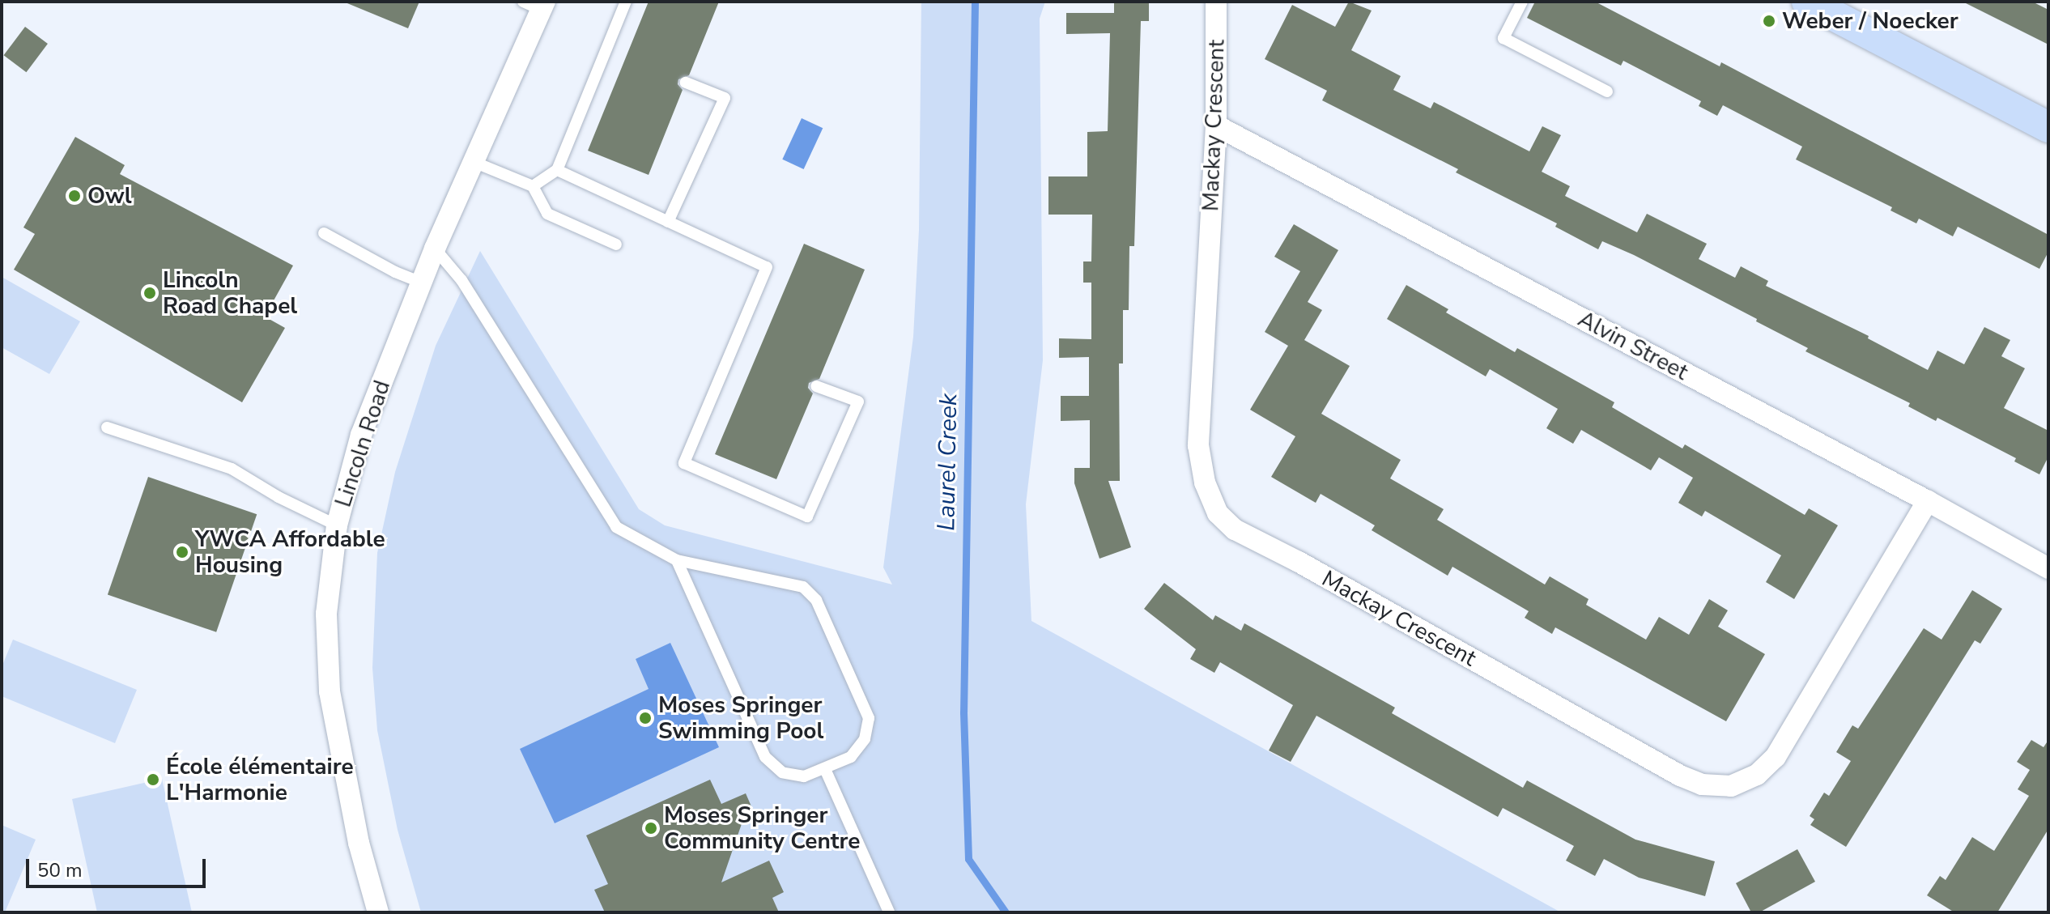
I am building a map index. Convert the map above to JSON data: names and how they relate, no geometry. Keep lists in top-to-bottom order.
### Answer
{
  "streets": {
    "street": ["Mackay Crescent", "Alvin Street", "Lincoln Road"]
  },
  "crossings": [
    ["Mackay Crescent", "Alvin Street"]
  ],
  "water": ["Laurel Creek"],
  "places": [
    "Weber / Noecker",
    "Owl",
    "Lincoln Road Chapel",
    "YWCA Affordable Housing",
    "Moses Springer Swimming Pool",
    "École élémentaire L'Harmonie",
    "Moses Springer Community Centre"
  ],
  "scale_bar": "50 m"
}
